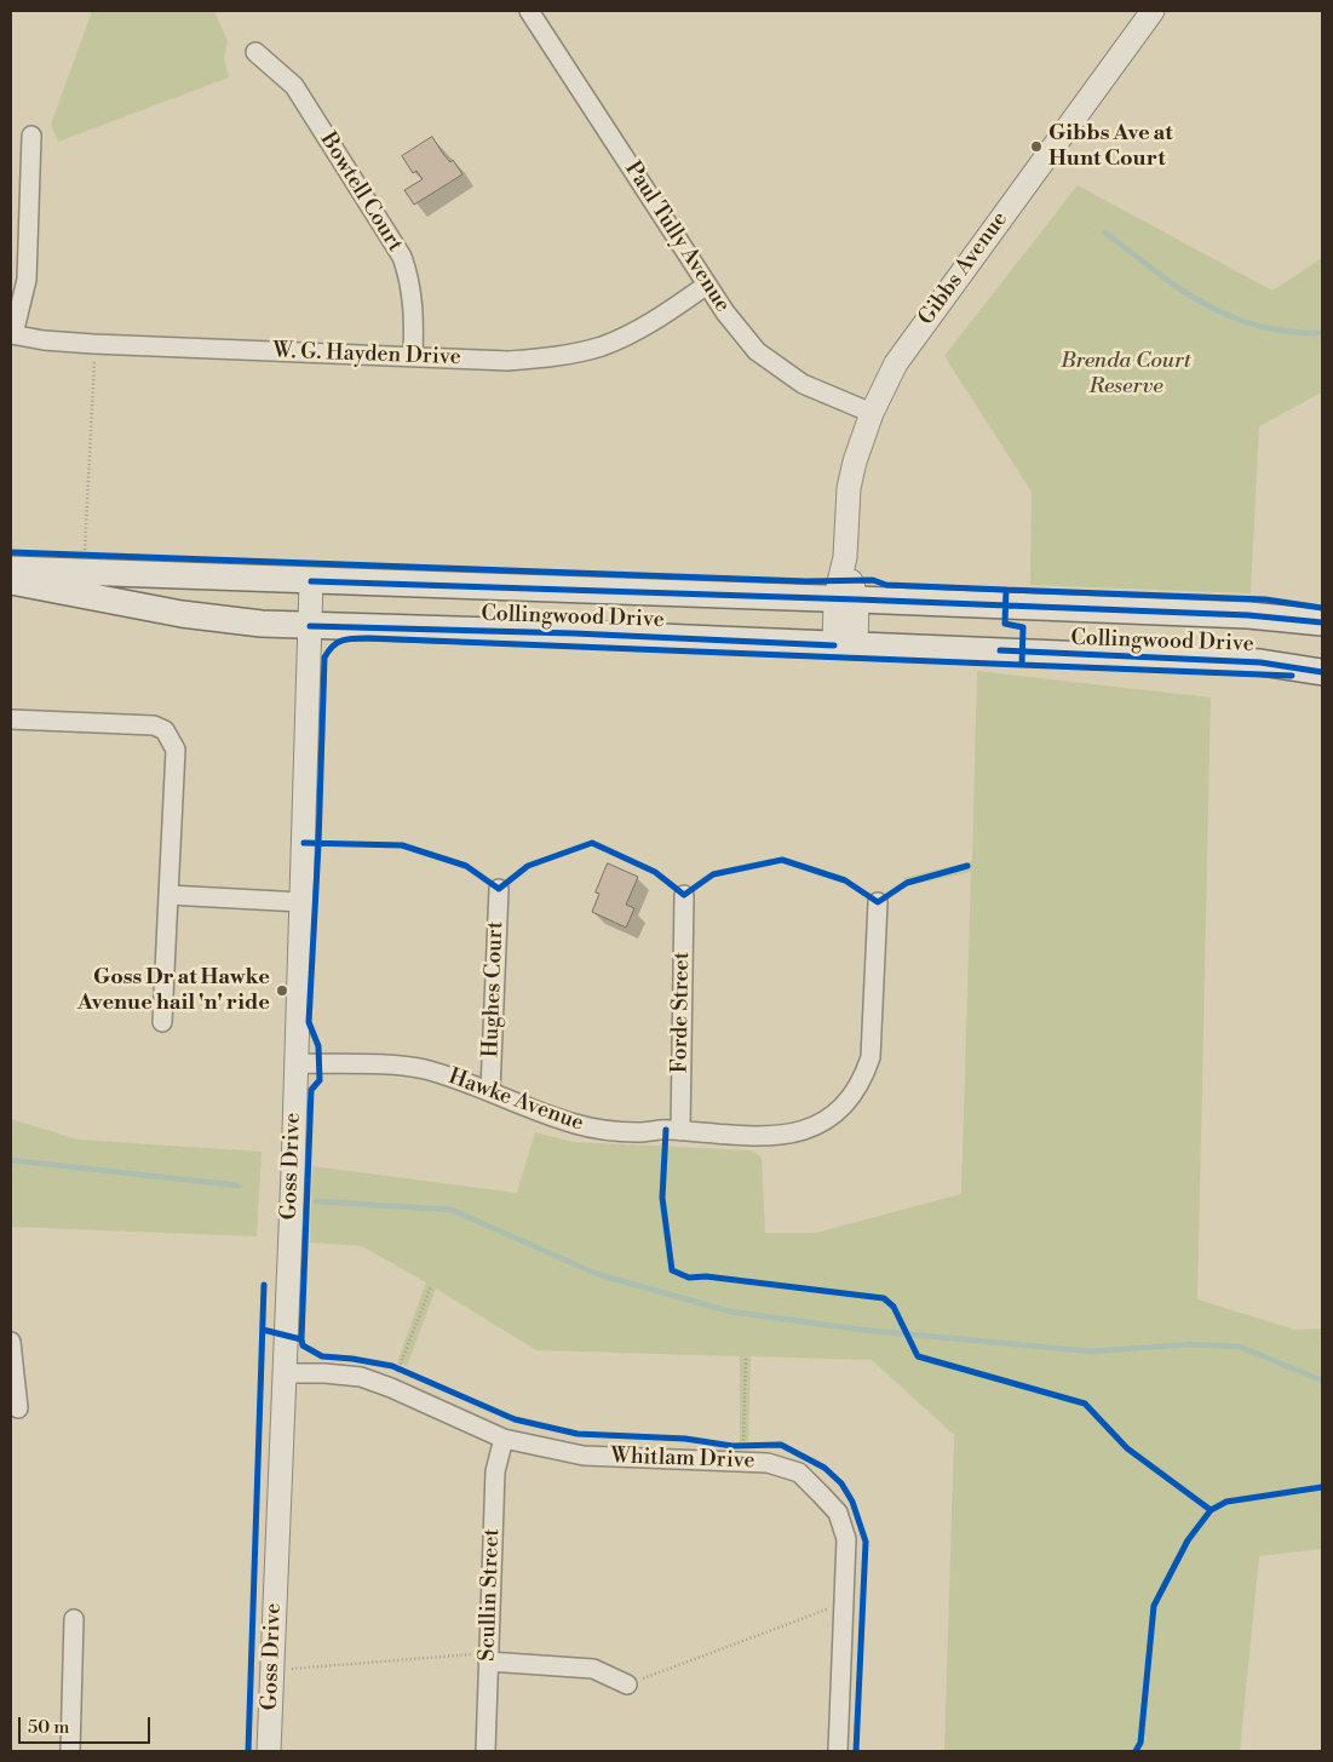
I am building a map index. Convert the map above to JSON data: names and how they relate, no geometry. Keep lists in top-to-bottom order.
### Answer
{
  "streets": {
    "main road": ["Collingwood Drive"],
    "street": [
      "Bowtell Court",
      "Paul Tully Avenue",
      "Gibbs Avenue",
      "W. G. Hayden Drive",
      "Hughes Court",
      "Forde Street",
      "Hawke Avenue",
      "Goss Drive",
      "Whitlam Drive",
      "Scullin Street"
    ]
  },
  "crossings": [
    ["Bowtell Court", "W. G. Hayden Drive"],
    ["Paul Tully Avenue", "Gibbs Avenue"],
    ["Paul Tully Avenue", "W. G. Hayden Drive"],
    ["Gibbs Avenue", "Collingwood Drive"],
    ["Collingwood Drive", "Goss Drive"],
    ["Hughes Court", "Hawke Avenue"],
    ["Forde Street", "Hawke Avenue"],
    ["Hawke Avenue", "Goss Drive"],
    ["Goss Drive", "Whitlam Drive"],
    ["Whitlam Drive", "Scullin Street"]
  ],
  "parks": ["Brenda Court Reserve"],
  "places": ["Gibbs Ave at Hunt Court", "Goss Dr at Hawke Avenue hail 'n' ride"],
  "scale_bar": "50 m"
}
